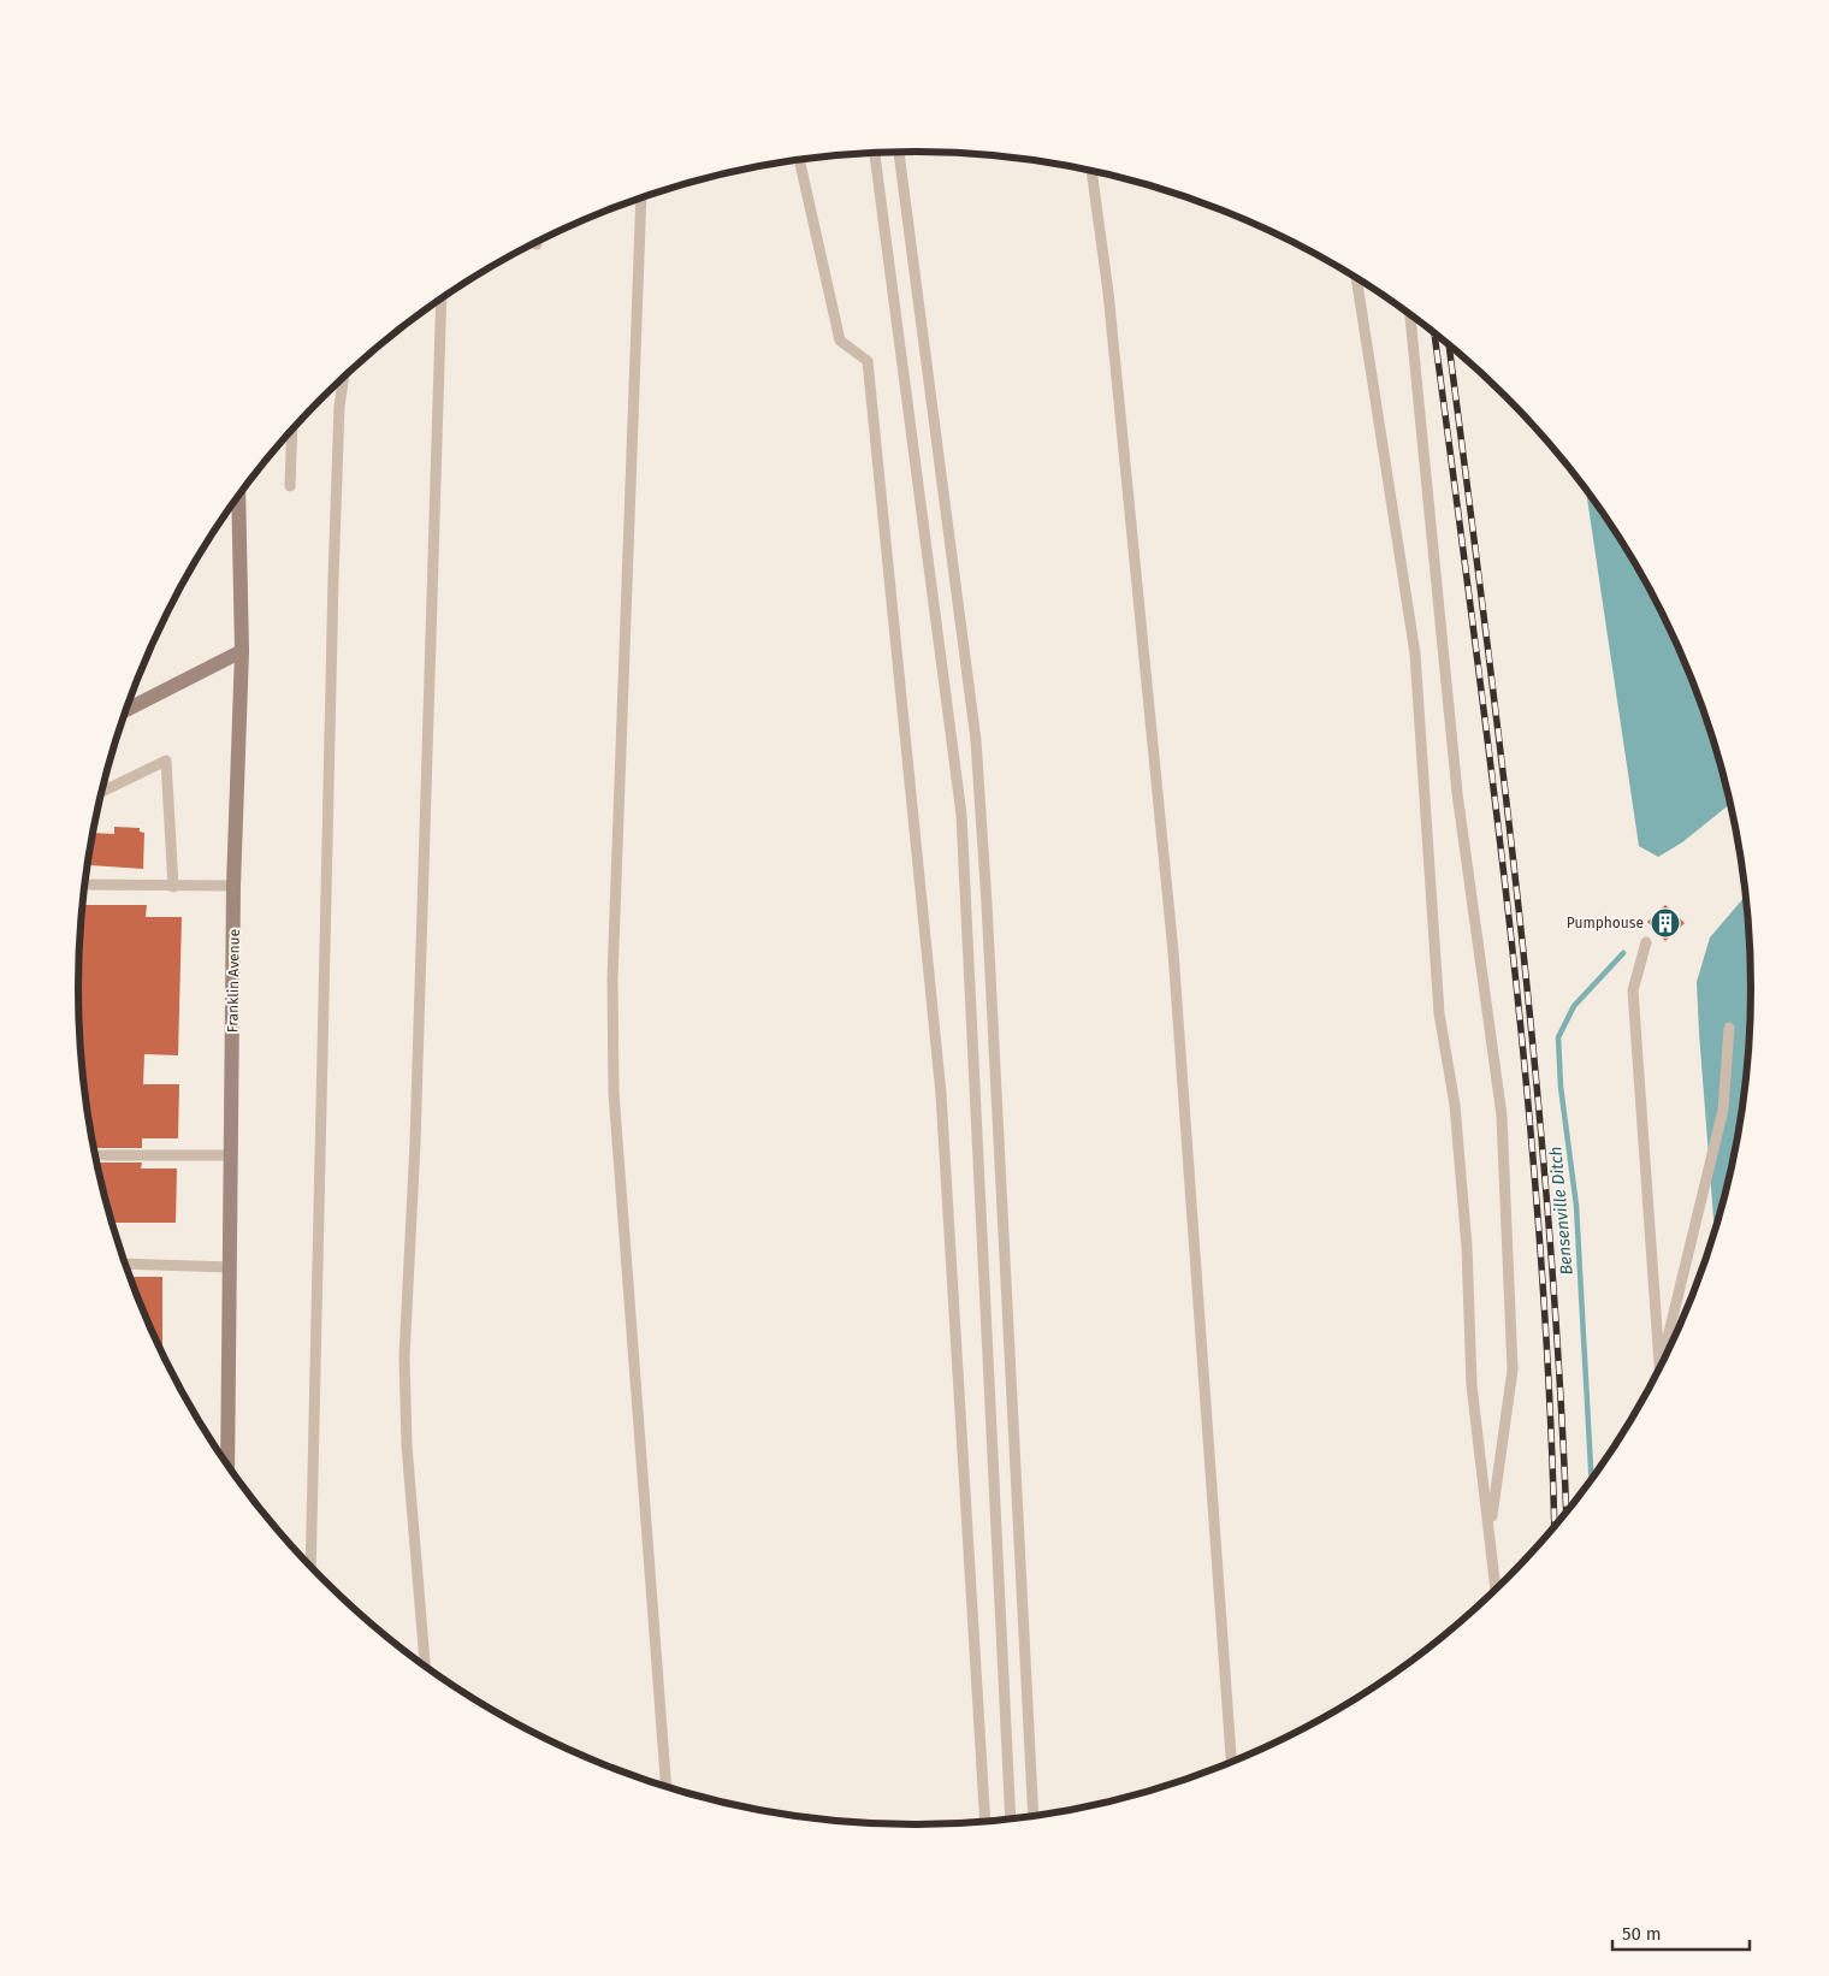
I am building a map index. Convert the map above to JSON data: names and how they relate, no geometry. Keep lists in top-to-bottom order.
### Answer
{
  "streets": {
    "main road": ["Franklin Avenue"]
  },
  "water": ["Bensenville Ditch"],
  "places": {
    "building": ["Pumphouse"]
  },
  "scale_bar": "50 m"
}
